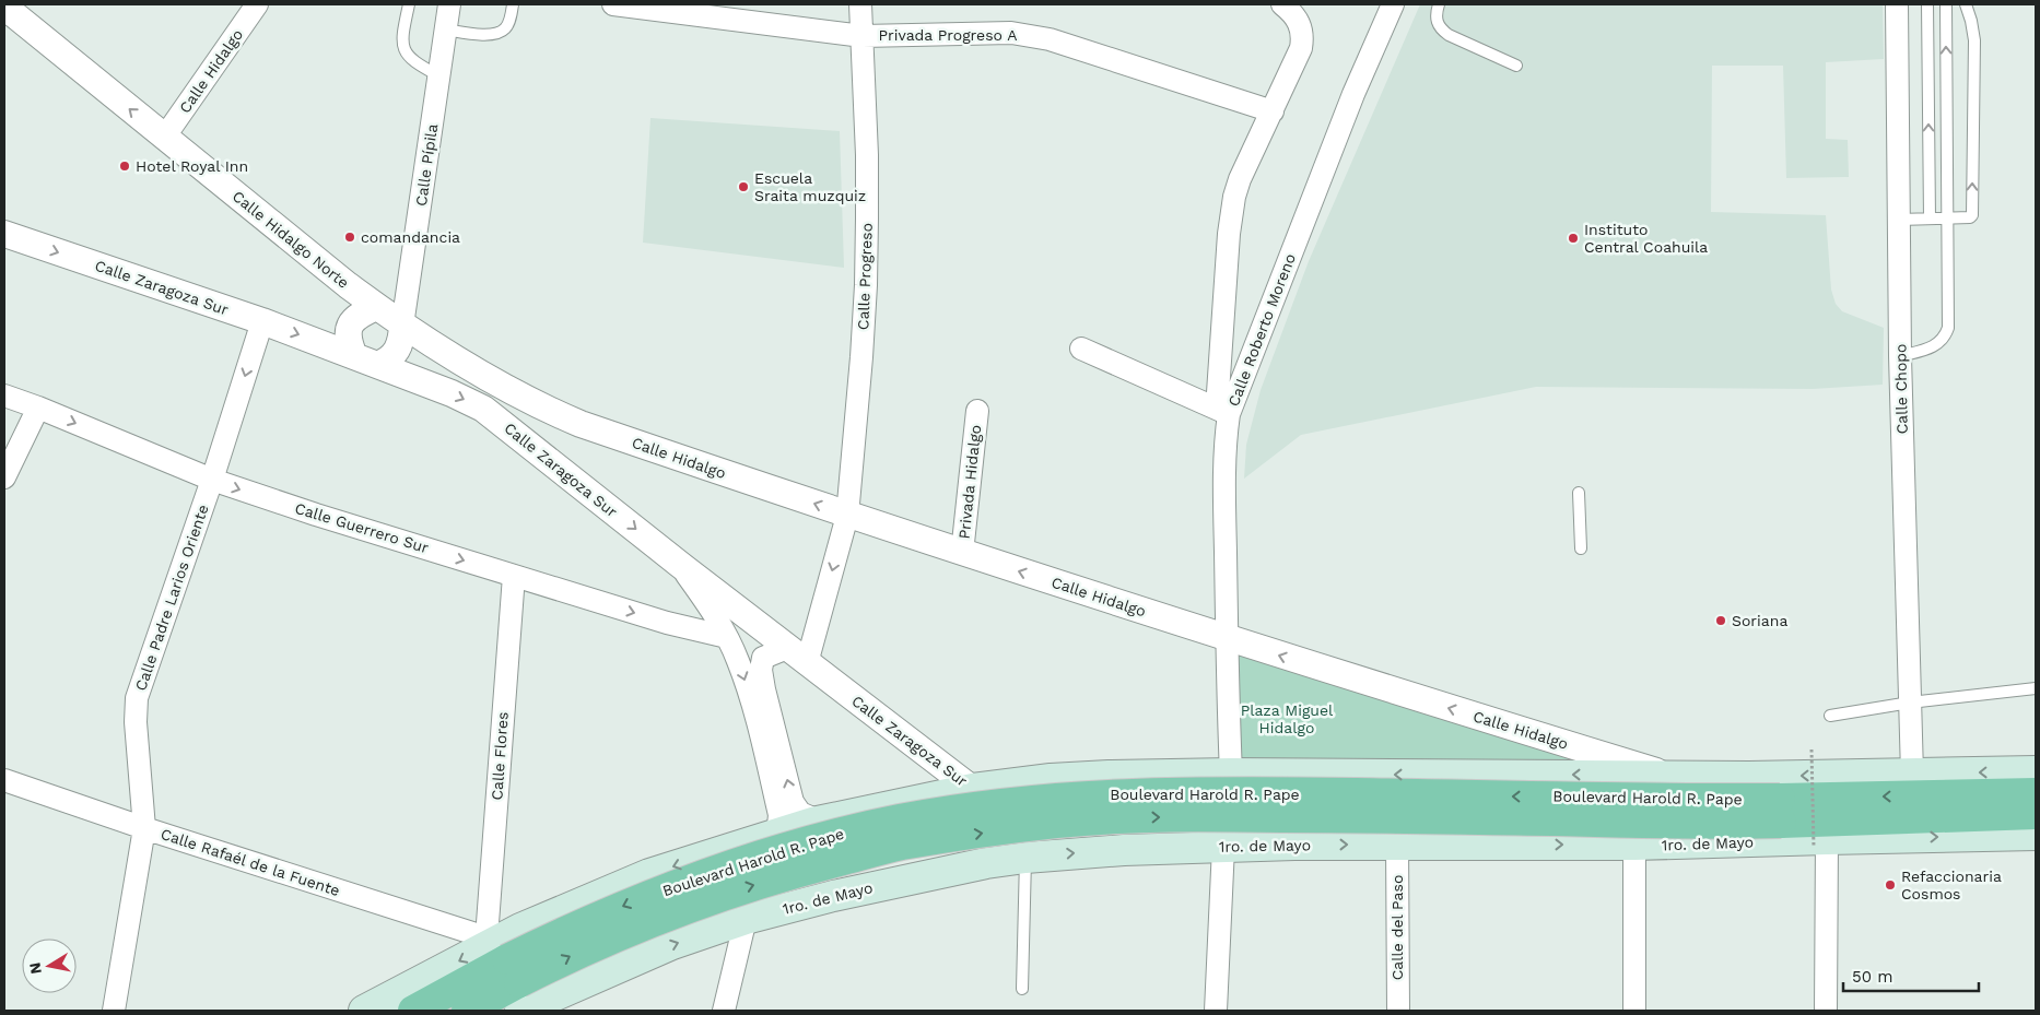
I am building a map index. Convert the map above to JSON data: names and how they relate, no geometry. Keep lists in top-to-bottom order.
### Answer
{
  "streets": {
    "highway": ["Boulevard Harold R. Pape"],
    "main road": ["1ro. de Mayo"],
    "street": [
      "Privada Progreso A",
      "Calle Hidalgo",
      "Calle Pípila",
      "Calle Hidalgo Norte",
      "Calle Progreso",
      "Calle Zaragoza Sur",
      "Calle Roberto Moreno",
      "Calle Chopo",
      "Privada Hidalgo",
      "Calle Guerrero Sur",
      "Calle Padre Larios Oriente",
      "Calle Flores",
      "Calle Rafaél de la Fuente",
      "Calle del Paso"
    ]
  },
  "crossings": [
    ["Privada Progreso A", "Calle Progreso"],
    ["Calle Hidalgo", "Calle Hidalgo Norte"],
    ["Calle Hidalgo", "Calle Progreso"],
    ["Calle Hidalgo", "Calle Roberto Moreno"],
    ["Calle Hidalgo", "Privada Hidalgo"],
    ["Calle Pípila", "Calle Hidalgo Norte"],
    ["Calle Pípila", "Calle Zaragoza Sur"],
    ["Calle Hidalgo Norte", "Calle Zaragoza Sur"],
    ["Calle Progreso", "Calle Zaragoza Sur"],
    ["Calle Zaragoza Sur", "Calle Padre Larios Oriente"],
    ["Calle Zaragoza Sur", "1ro. de Mayo"],
    ["Calle Guerrero Sur", "Calle Padre Larios Oriente"],
    ["Calle Guerrero Sur", "Calle Flores"],
    ["Calle Padre Larios Oriente", "Calle Rafaél de la Fuente"],
    ["Calle Flores", "Boulevard Harold R. Pape"],
    ["Calle Flores", "Calle Rafaél de la Fuente"],
    ["Boulevard Harold R. Pape", "Calle Rafaél de la Fuente"],
    ["1ro. de Mayo", "Calle del Paso"]
  ],
  "one_way": ["Calle Hidalgo", "Calle Zaragoza Sur", "Calle Guerrero Sur"],
  "parks": ["Plaza Miguel Hidalgo"],
  "places": [
    "Hotel Royal Inn",
    "Escuela Sraita muzquiz",
    "comandancia",
    "Instituto Central Coahuila",
    "Soriana",
    "Refaccionaria Cosmos"
  ],
  "scale_bar": "50 m",
  "north": "left"
}
